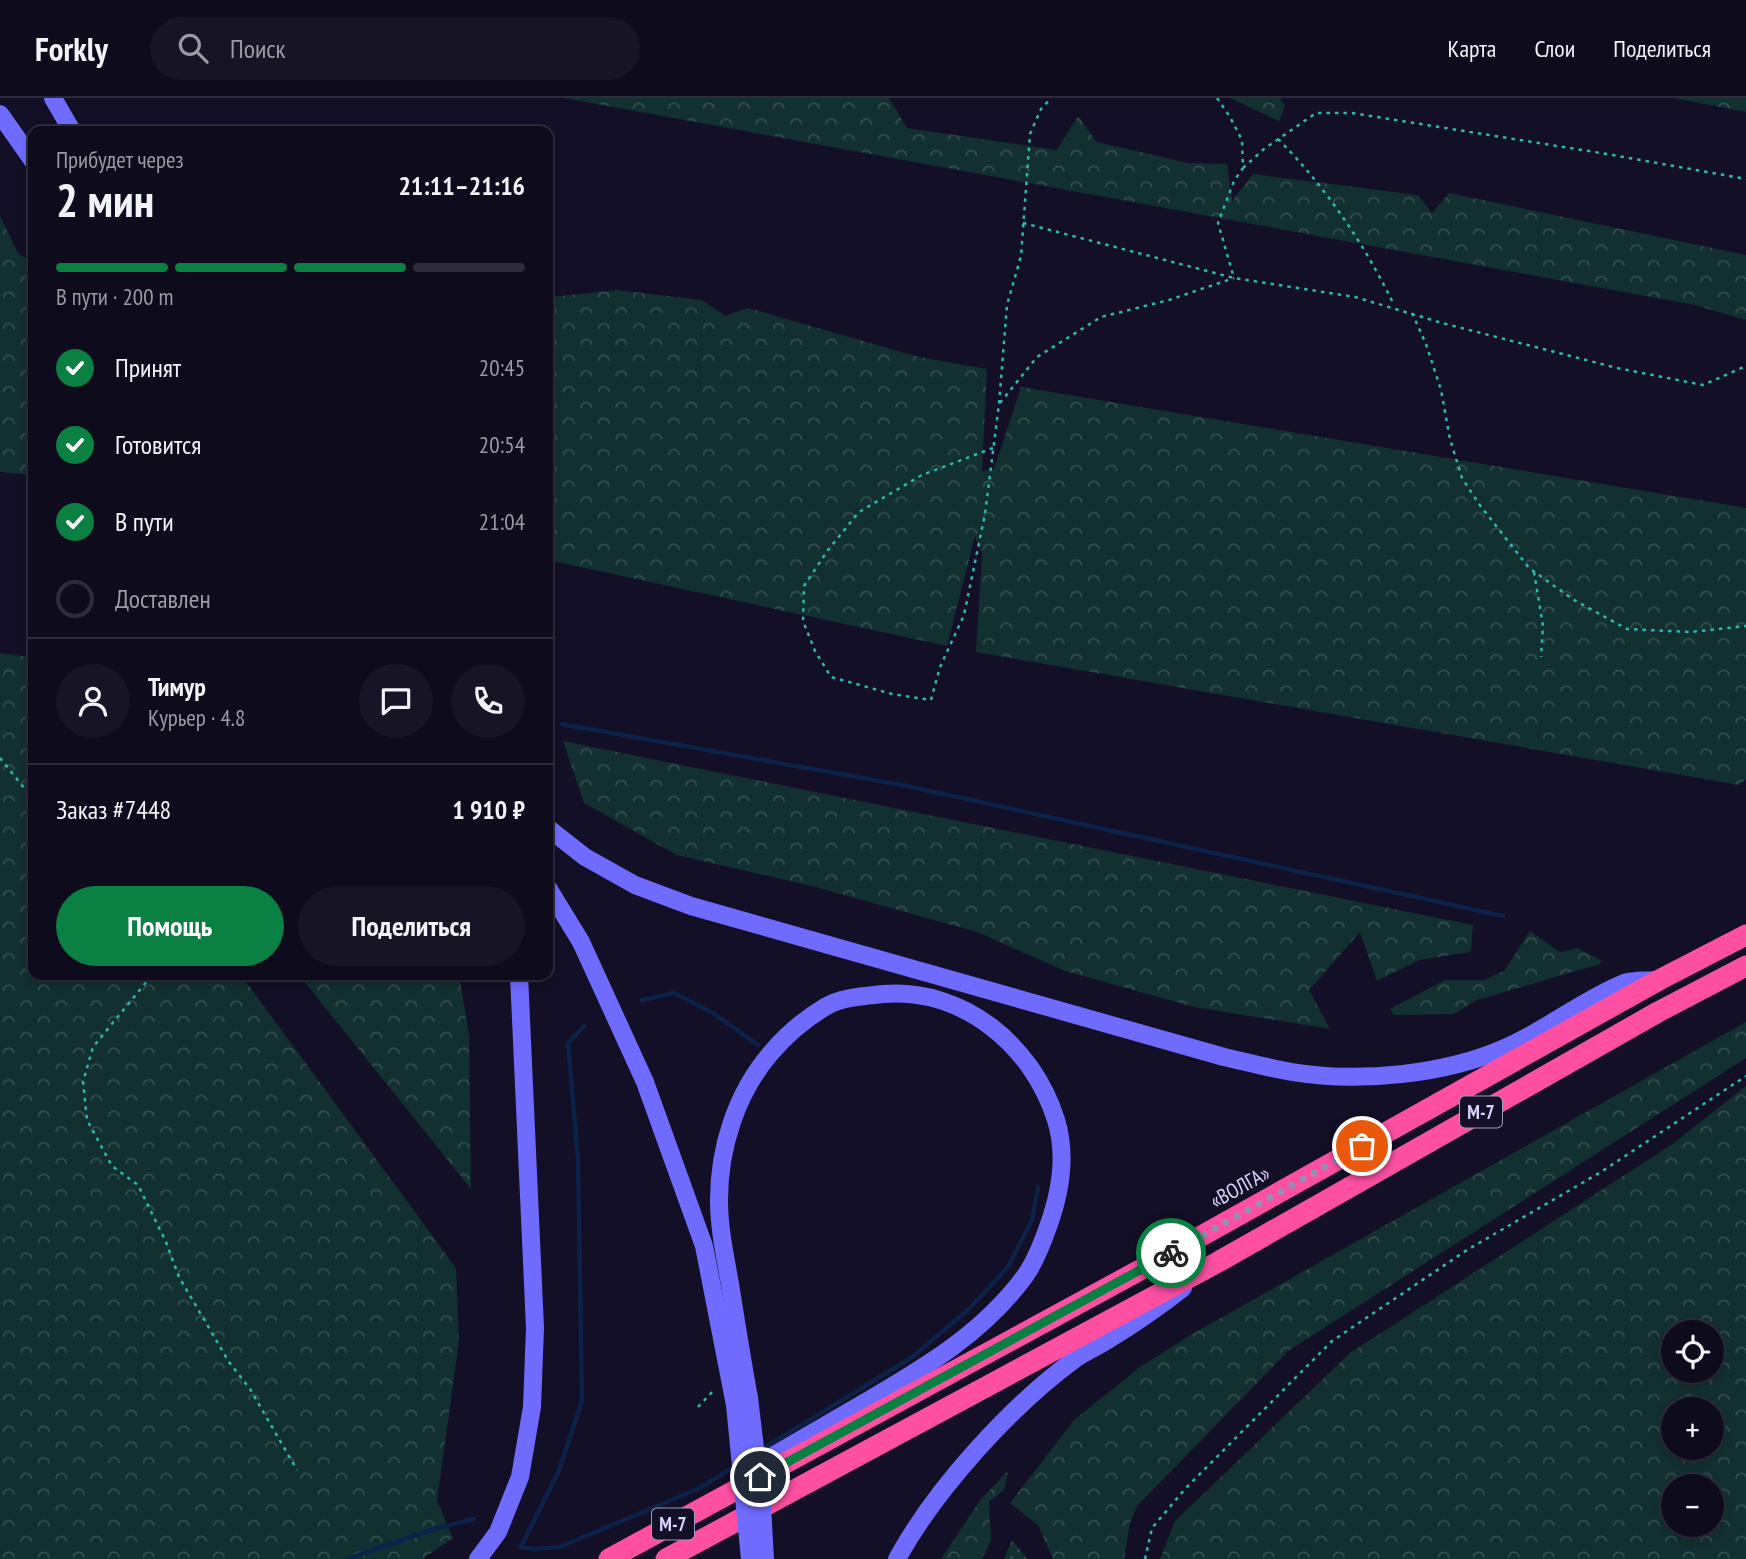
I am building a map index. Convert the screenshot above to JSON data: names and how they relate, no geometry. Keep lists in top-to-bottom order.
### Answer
{
  "streets": {
    "highway": ["М-7", "«ВОЛГА»"]
  },
  "page": {
    "header": "Forkly",
    "search": "Поиск",
    "nav": ["Карта", "Слои", "Поделиться"],
    "heading": ["2 мин", "Прибудет через", "21:11–21:16"],
    "panel": [
      "Тимур",
      "Курьер · 4.8",
      "Заказ #7448",
      "1 910 ₽"
    ],
    "bar": "В пути · 200 m",
    "list": [
      ["Принят", "20:45"],
      ["Готовится", "20:54"],
      ["В пути", "21:04"],
      "Доставлен"
    ],
    "buttons": ["Помощь", "Поделиться"],
    "map_buttons": ["+", "−"]
  }
}
